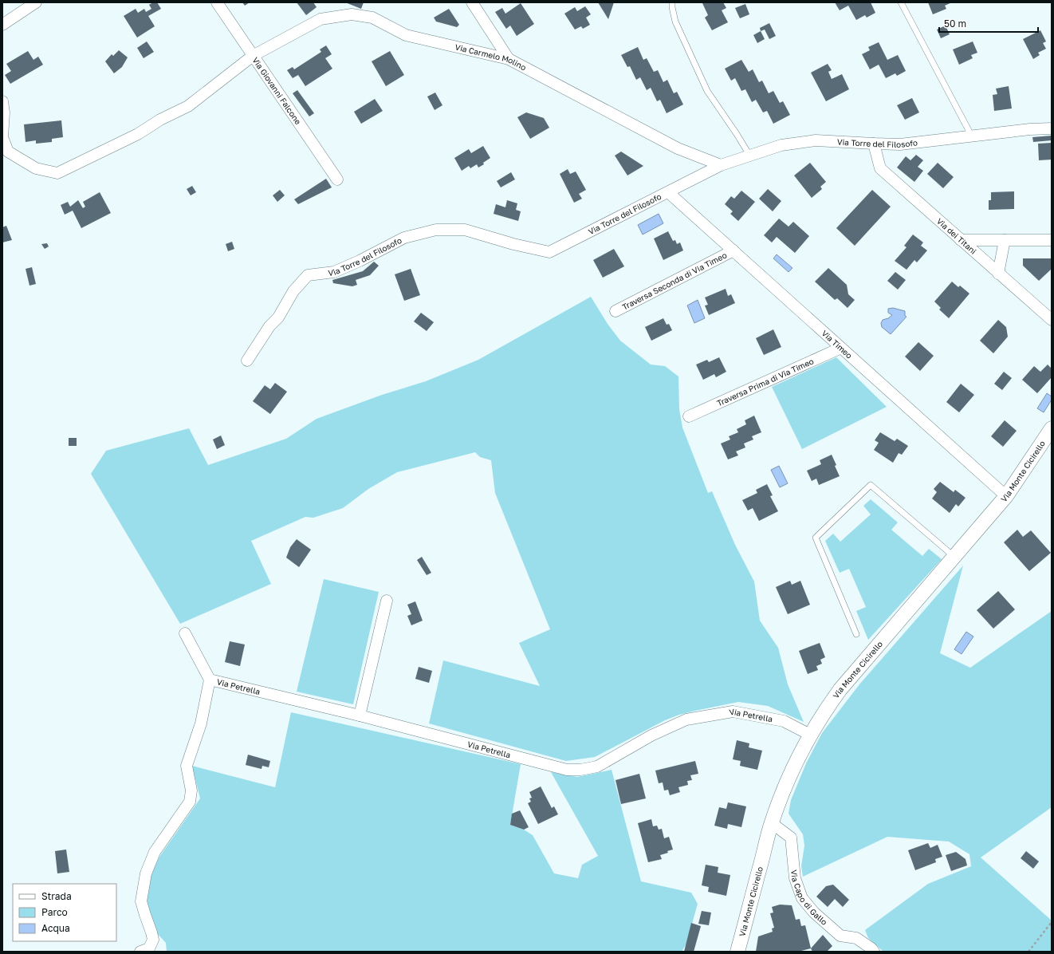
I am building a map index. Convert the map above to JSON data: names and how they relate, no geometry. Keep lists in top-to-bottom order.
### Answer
{
  "streets": {
    "street": [
      "Via Carmelo Molino",
      "Via Giovanni Falcone",
      "Via Torre del Filosofo",
      "Via dei Titani",
      "Traversa Seconda di Via Timeo",
      "Via Timeo",
      "Traversa Prima di Via Timeo",
      "Via Monte Cicirello",
      "Via Petrella",
      "Via Capo di Gallo"
    ]
  },
  "crossings": [
    ["Via Carmelo Molino", "Via Giovanni Falcone"],
    ["Via Carmelo Molino", "Via Torre del Filosofo"],
    ["Via Torre del Filosofo", "Via dei Titani"],
    ["Via Torre del Filosofo", "Via Timeo"],
    ["Traversa Seconda di Via Timeo", "Via Timeo"],
    ["Via Timeo", "Traversa Prima di Via Timeo"],
    ["Via Timeo", "Via Monte Cicirello"],
    ["Via Monte Cicirello", "Via Petrella"],
    ["Via Monte Cicirello", "Via Capo di Gallo"]
  ],
  "legend": ["Strada", "Parco", "Acqua"],
  "scale_bar": "50 m"
}
